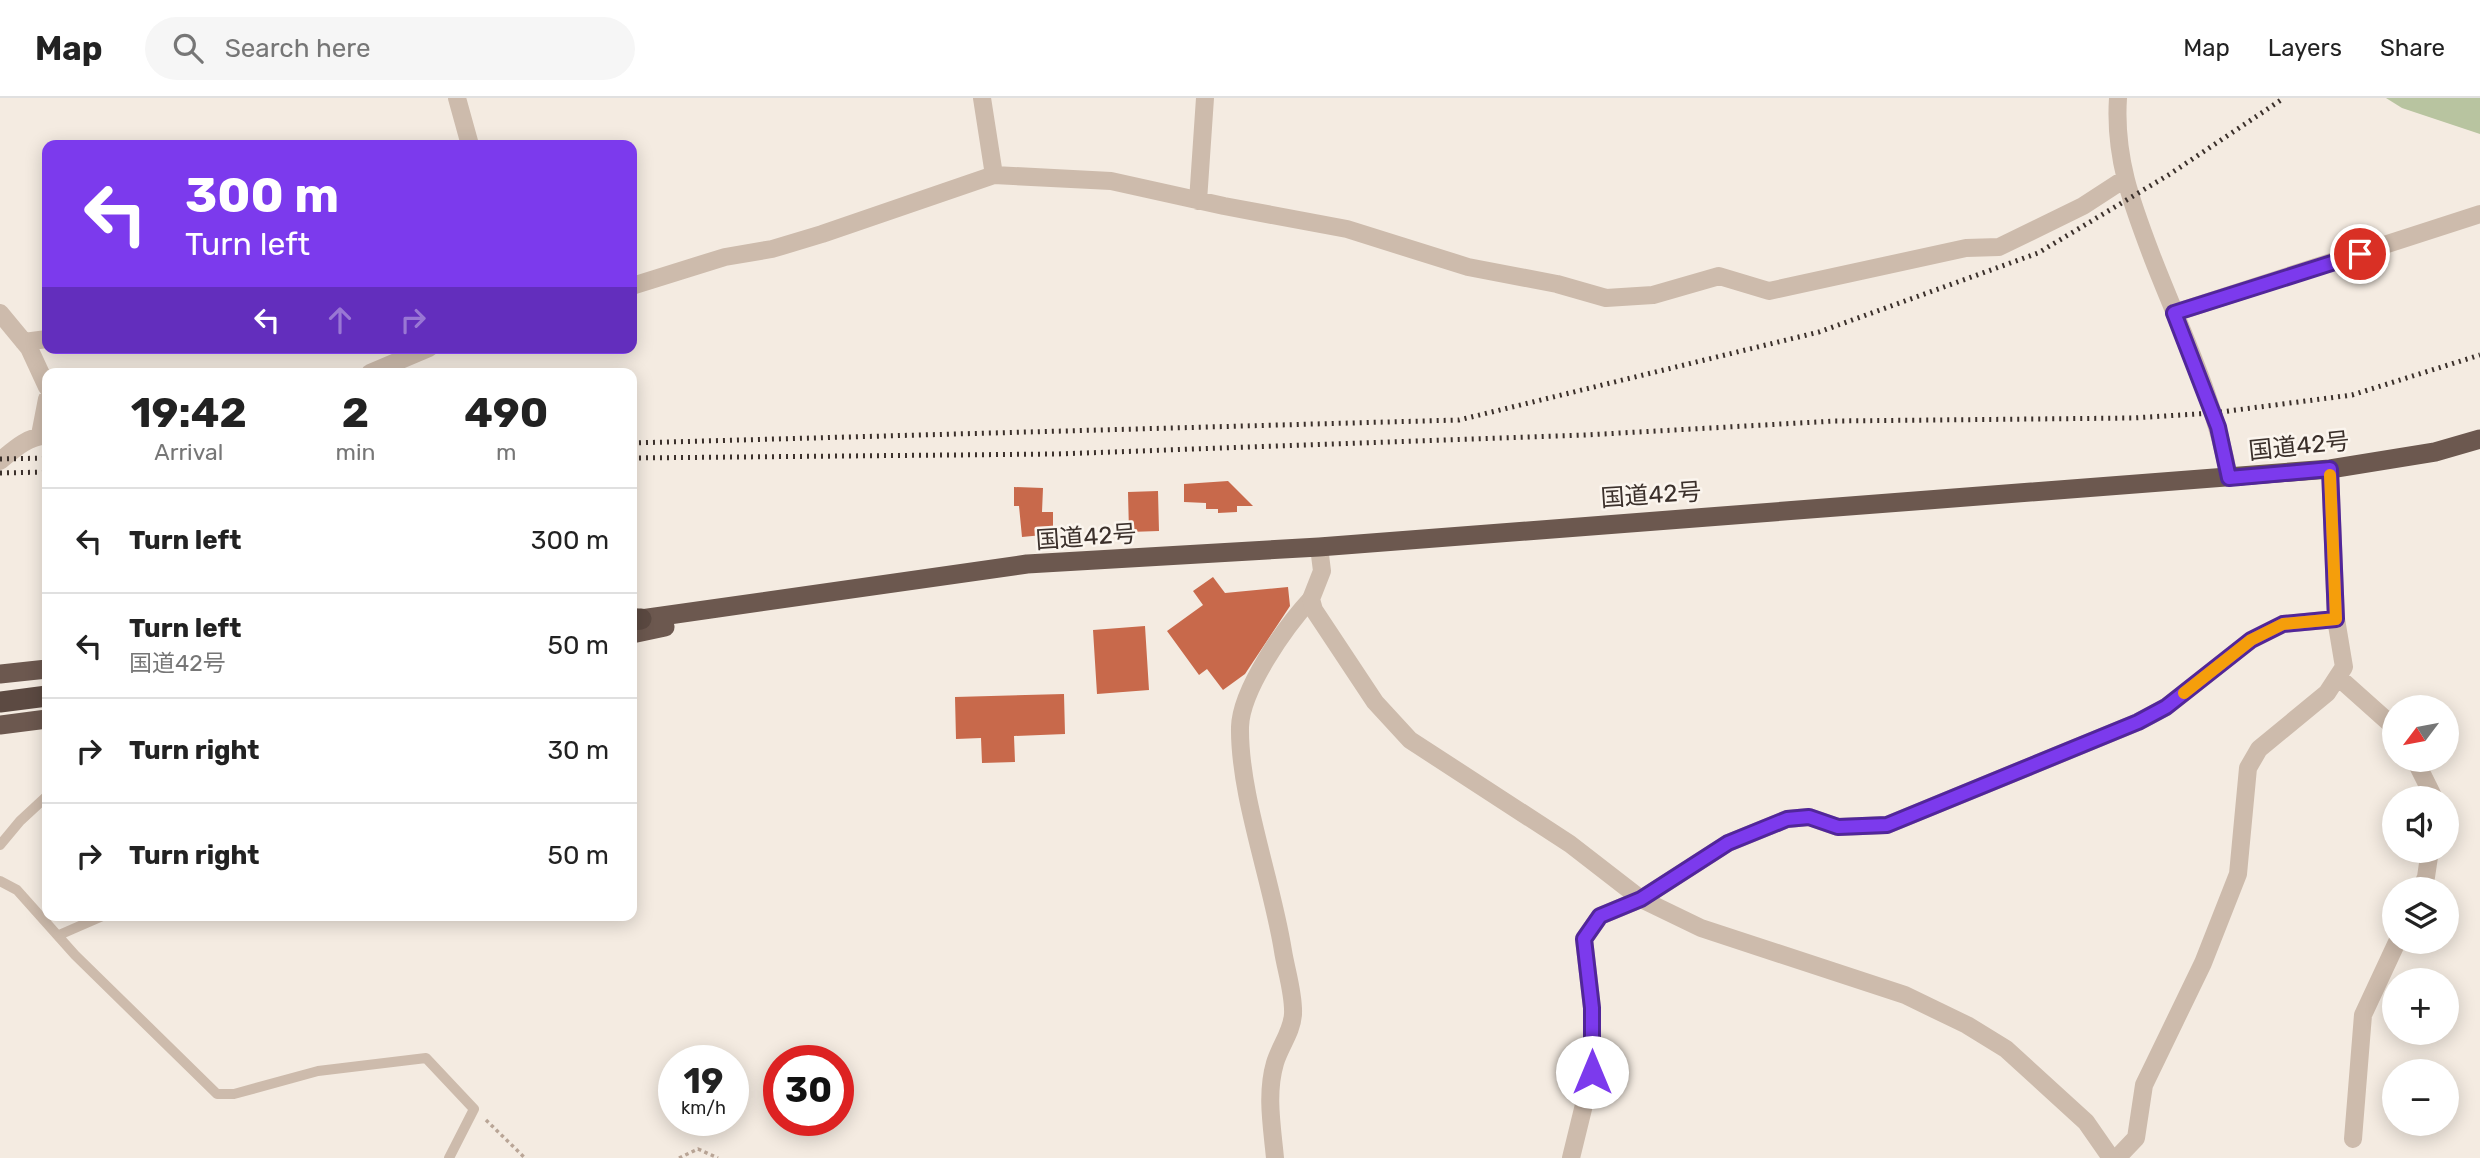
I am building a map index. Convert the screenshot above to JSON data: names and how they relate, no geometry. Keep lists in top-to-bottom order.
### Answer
{
  "streets": {
    "highway": ["国道42号"]
  },
  "north": "bottom left",
  "page": {
    "header": "Map",
    "search": "Search here",
    "nav": ["Map", "Layers", "Share"],
    "turn": ["300 m", "Turn left"],
    "eta": [
      "19:42",
      "Arrival",
      "2",
      "min",
      "490",
      "m"
    ],
    "list": [
      {
        "name": "Turn left",
        "value": "300 m"
      },
      {
        "name": "Turn left",
        "note": "国道42号",
        "value": "50 m"
      },
      {
        "name": "Turn right",
        "value": "30 m"
      },
      {
        "name": "Turn right",
        "value": "50 m"
      }
    ],
    "map_buttons": ["+", "−"],
    "speed": "19 km/h",
    "limit": "30"
  }
}
